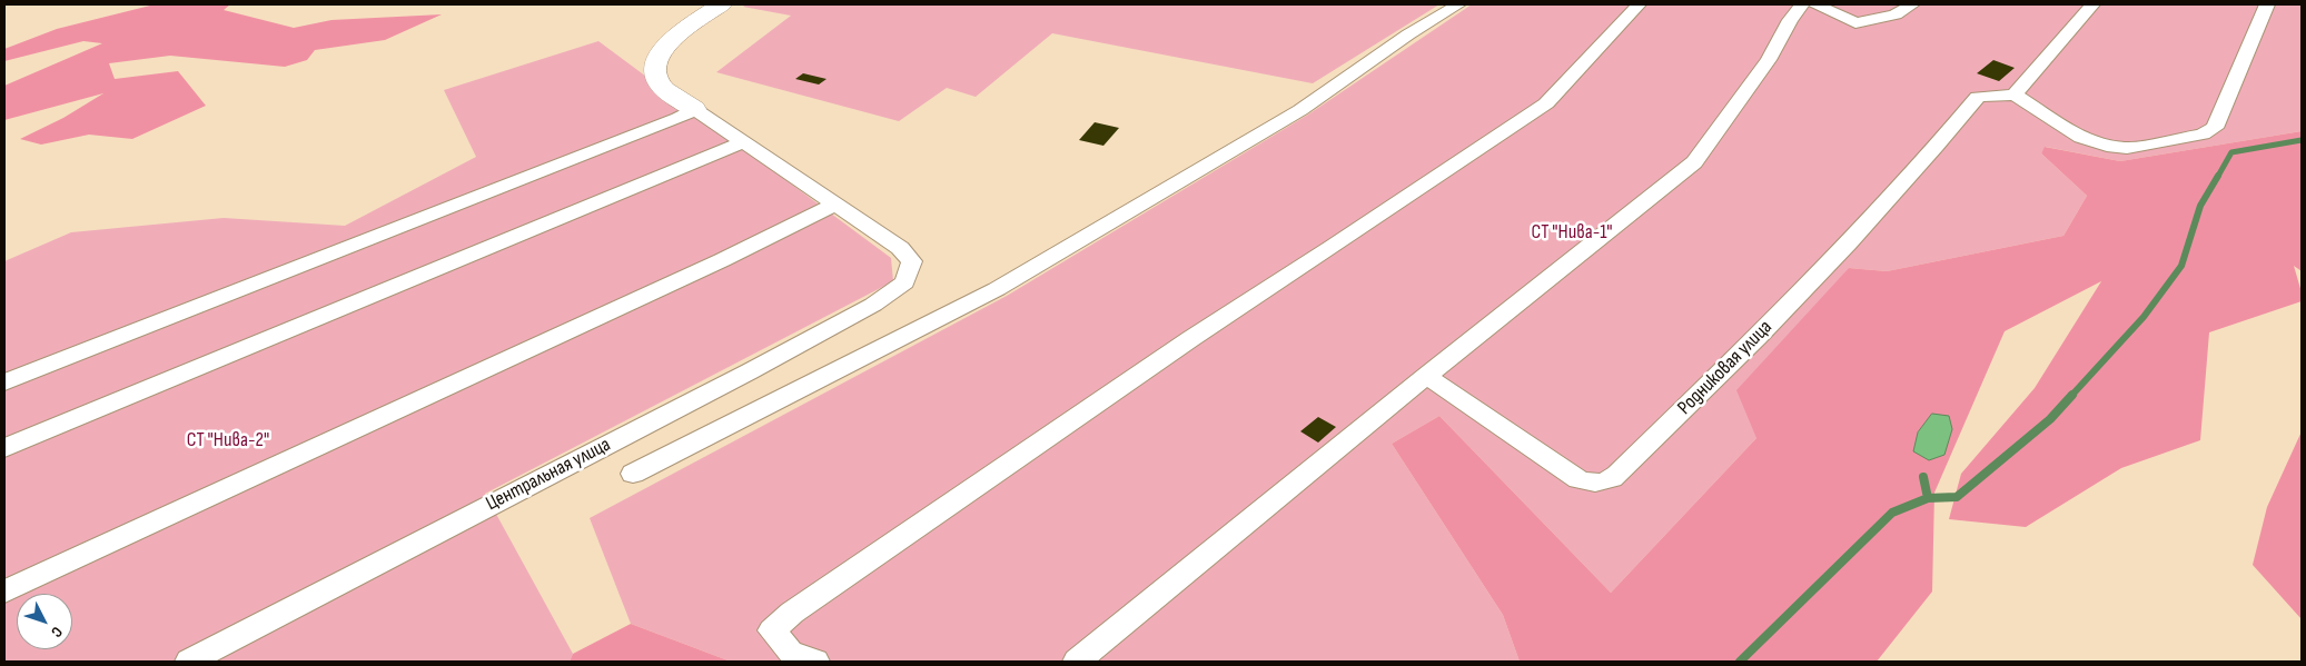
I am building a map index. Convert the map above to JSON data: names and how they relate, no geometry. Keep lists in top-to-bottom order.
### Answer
{
  "streets": {
    "street": ["Родниковая улица", "Центральная улица"]
  },
  "parks": ["СТ \"Нива-1\"", "СТ \"Нива-2\""],
  "north": "bottom right"
}
